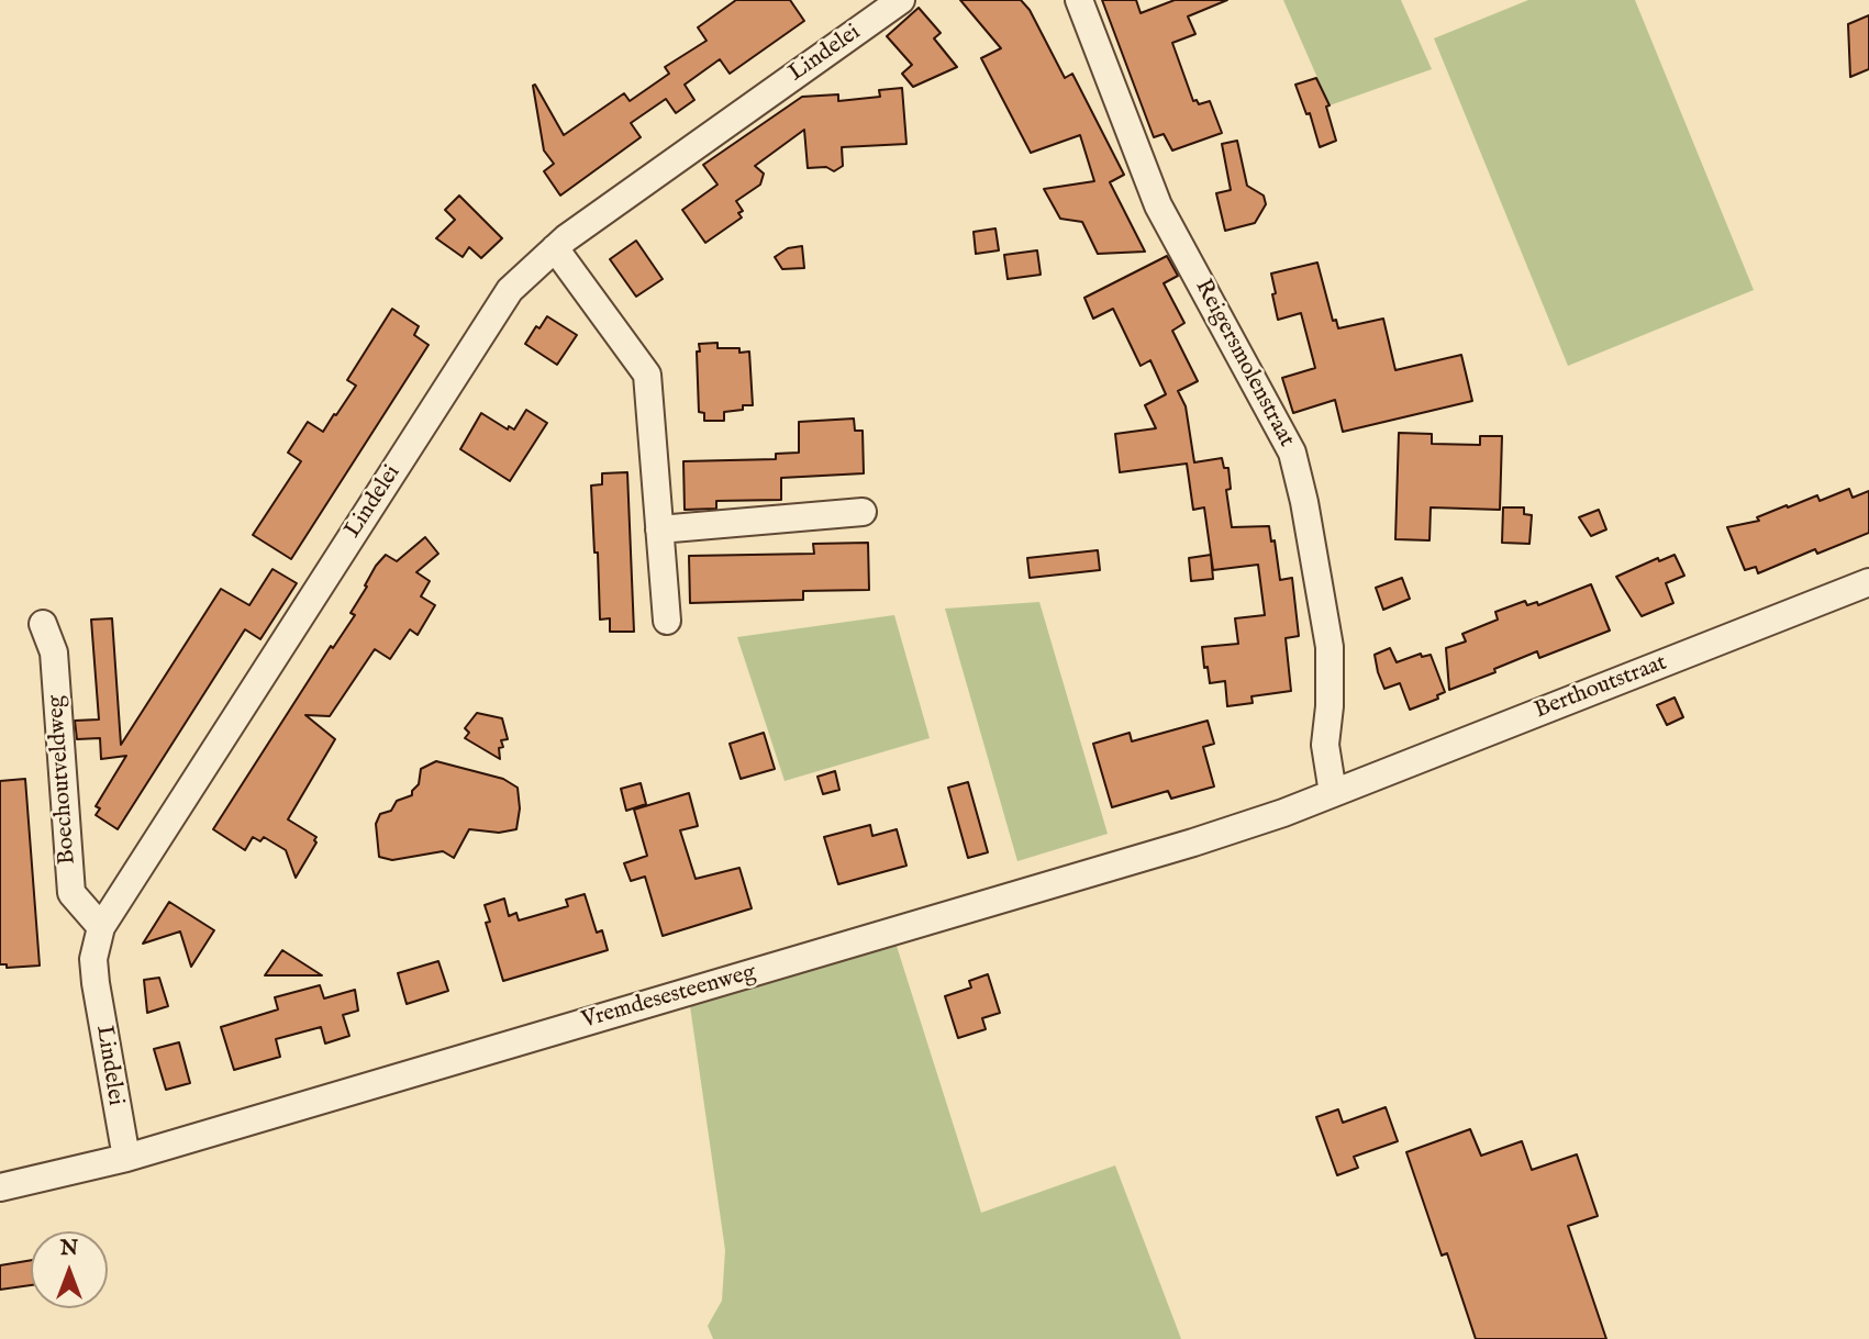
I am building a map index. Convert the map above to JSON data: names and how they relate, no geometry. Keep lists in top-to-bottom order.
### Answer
{
  "streets": {
    "street": [
      "Lindelei",
      "Reigersmolenstraat",
      "Berthoutstraat",
      "Boechoutveldweg",
      "Vremdesesteenweg"
    ]
  },
  "crossings": [
    ["Lindelei", "Boechoutveldweg"],
    ["Lindelei", "Vremdesesteenweg"],
    ["Reigersmolenstraat", "Berthoutstraat"],
    ["Reigersmolenstraat", "Vremdesesteenweg"],
    ["Berthoutstraat", "Vremdesesteenweg"]
  ],
  "north": "top"
}
